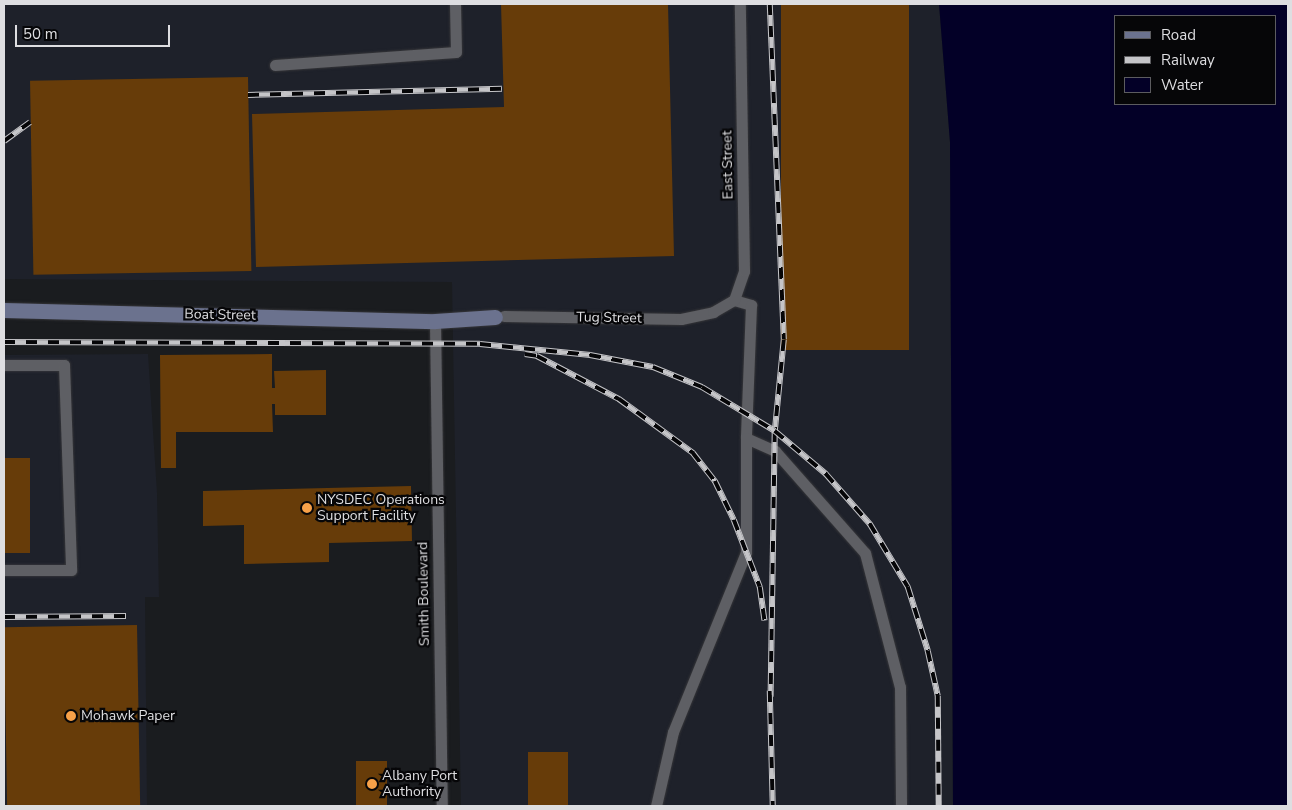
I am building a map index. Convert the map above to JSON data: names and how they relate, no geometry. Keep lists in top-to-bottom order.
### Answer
{
  "streets": {
    "street": ["Boat Street", "Tug Street"],
    "lane": ["East Street", "Smith Boulevard"]
  },
  "crossings": [
    ["East Street", "Tug Street"],
    ["Boat Street", "Tug Street"],
    ["Boat Street", "Smith Boulevard"],
    ["Tug Street", "Smith Boulevard"]
  ],
  "places": ["NYSDEC Operations Support Facility", "Mohawk Paper", "Albany Port Authority"],
  "legend": ["Road", "Railway", "Water"],
  "scale_bar": "50 m"
}
